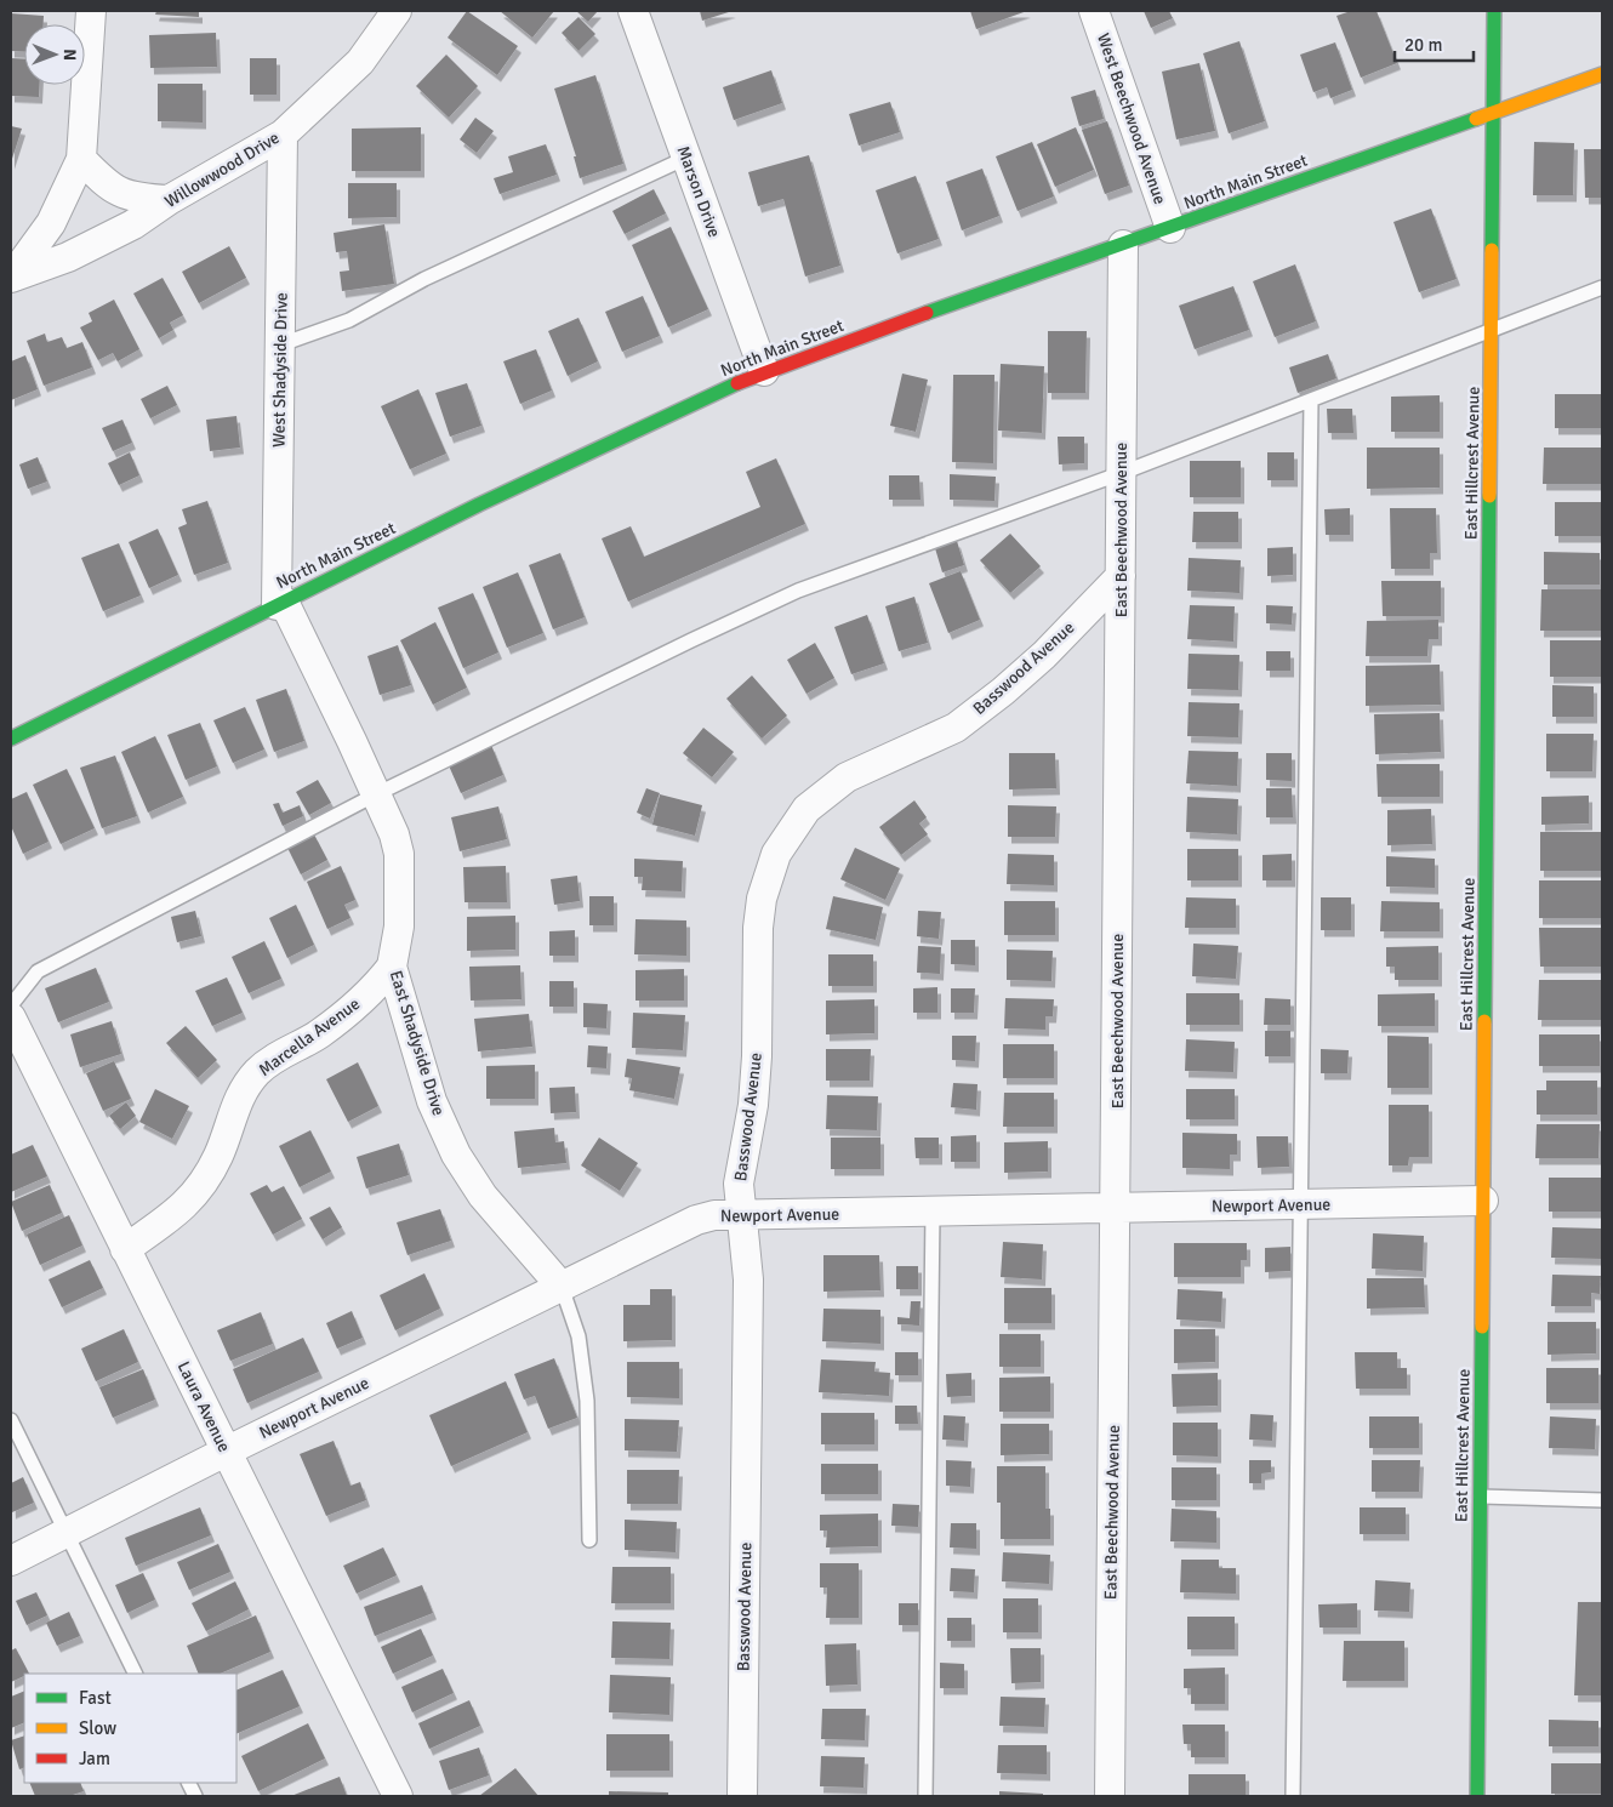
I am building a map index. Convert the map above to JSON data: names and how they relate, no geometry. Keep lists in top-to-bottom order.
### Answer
{
  "streets": {
    "street": [
      "West Beechwood Avenue",
      "Willowwood Drive",
      "North Main Street",
      "Marson Drive",
      "West Shadyside Drive",
      "East Hillcrest Avenue",
      "East Beechwood Avenue",
      "Basswood Avenue",
      "Marcella Avenue",
      "East Shadyside Drive",
      "Newport Avenue",
      "Laura Avenue"
    ]
  },
  "crossings": [
    ["West Beechwood Avenue", "North Main Street"],
    ["Willowwood Drive", "West Shadyside Drive"],
    ["North Main Street", "Marson Drive"],
    ["North Main Street", "West Shadyside Drive"],
    ["North Main Street", "East Hillcrest Avenue"],
    ["North Main Street", "East Beechwood Avenue"],
    ["North Main Street", "East Shadyside Drive"],
    ["West Shadyside Drive", "East Shadyside Drive"],
    ["East Hillcrest Avenue", "Newport Avenue"],
    ["East Beechwood Avenue", "Basswood Avenue"],
    ["East Beechwood Avenue", "Newport Avenue"],
    ["Basswood Avenue", "Newport Avenue"],
    ["Marcella Avenue", "East Shadyside Drive"],
    ["Marcella Avenue", "Laura Avenue"],
    ["East Shadyside Drive", "Newport Avenue"],
    ["Newport Avenue", "Laura Avenue"]
  ],
  "legend": ["Fast", "Slow", "Jam"],
  "scale_bar": "20 m",
  "north": "right"
}
